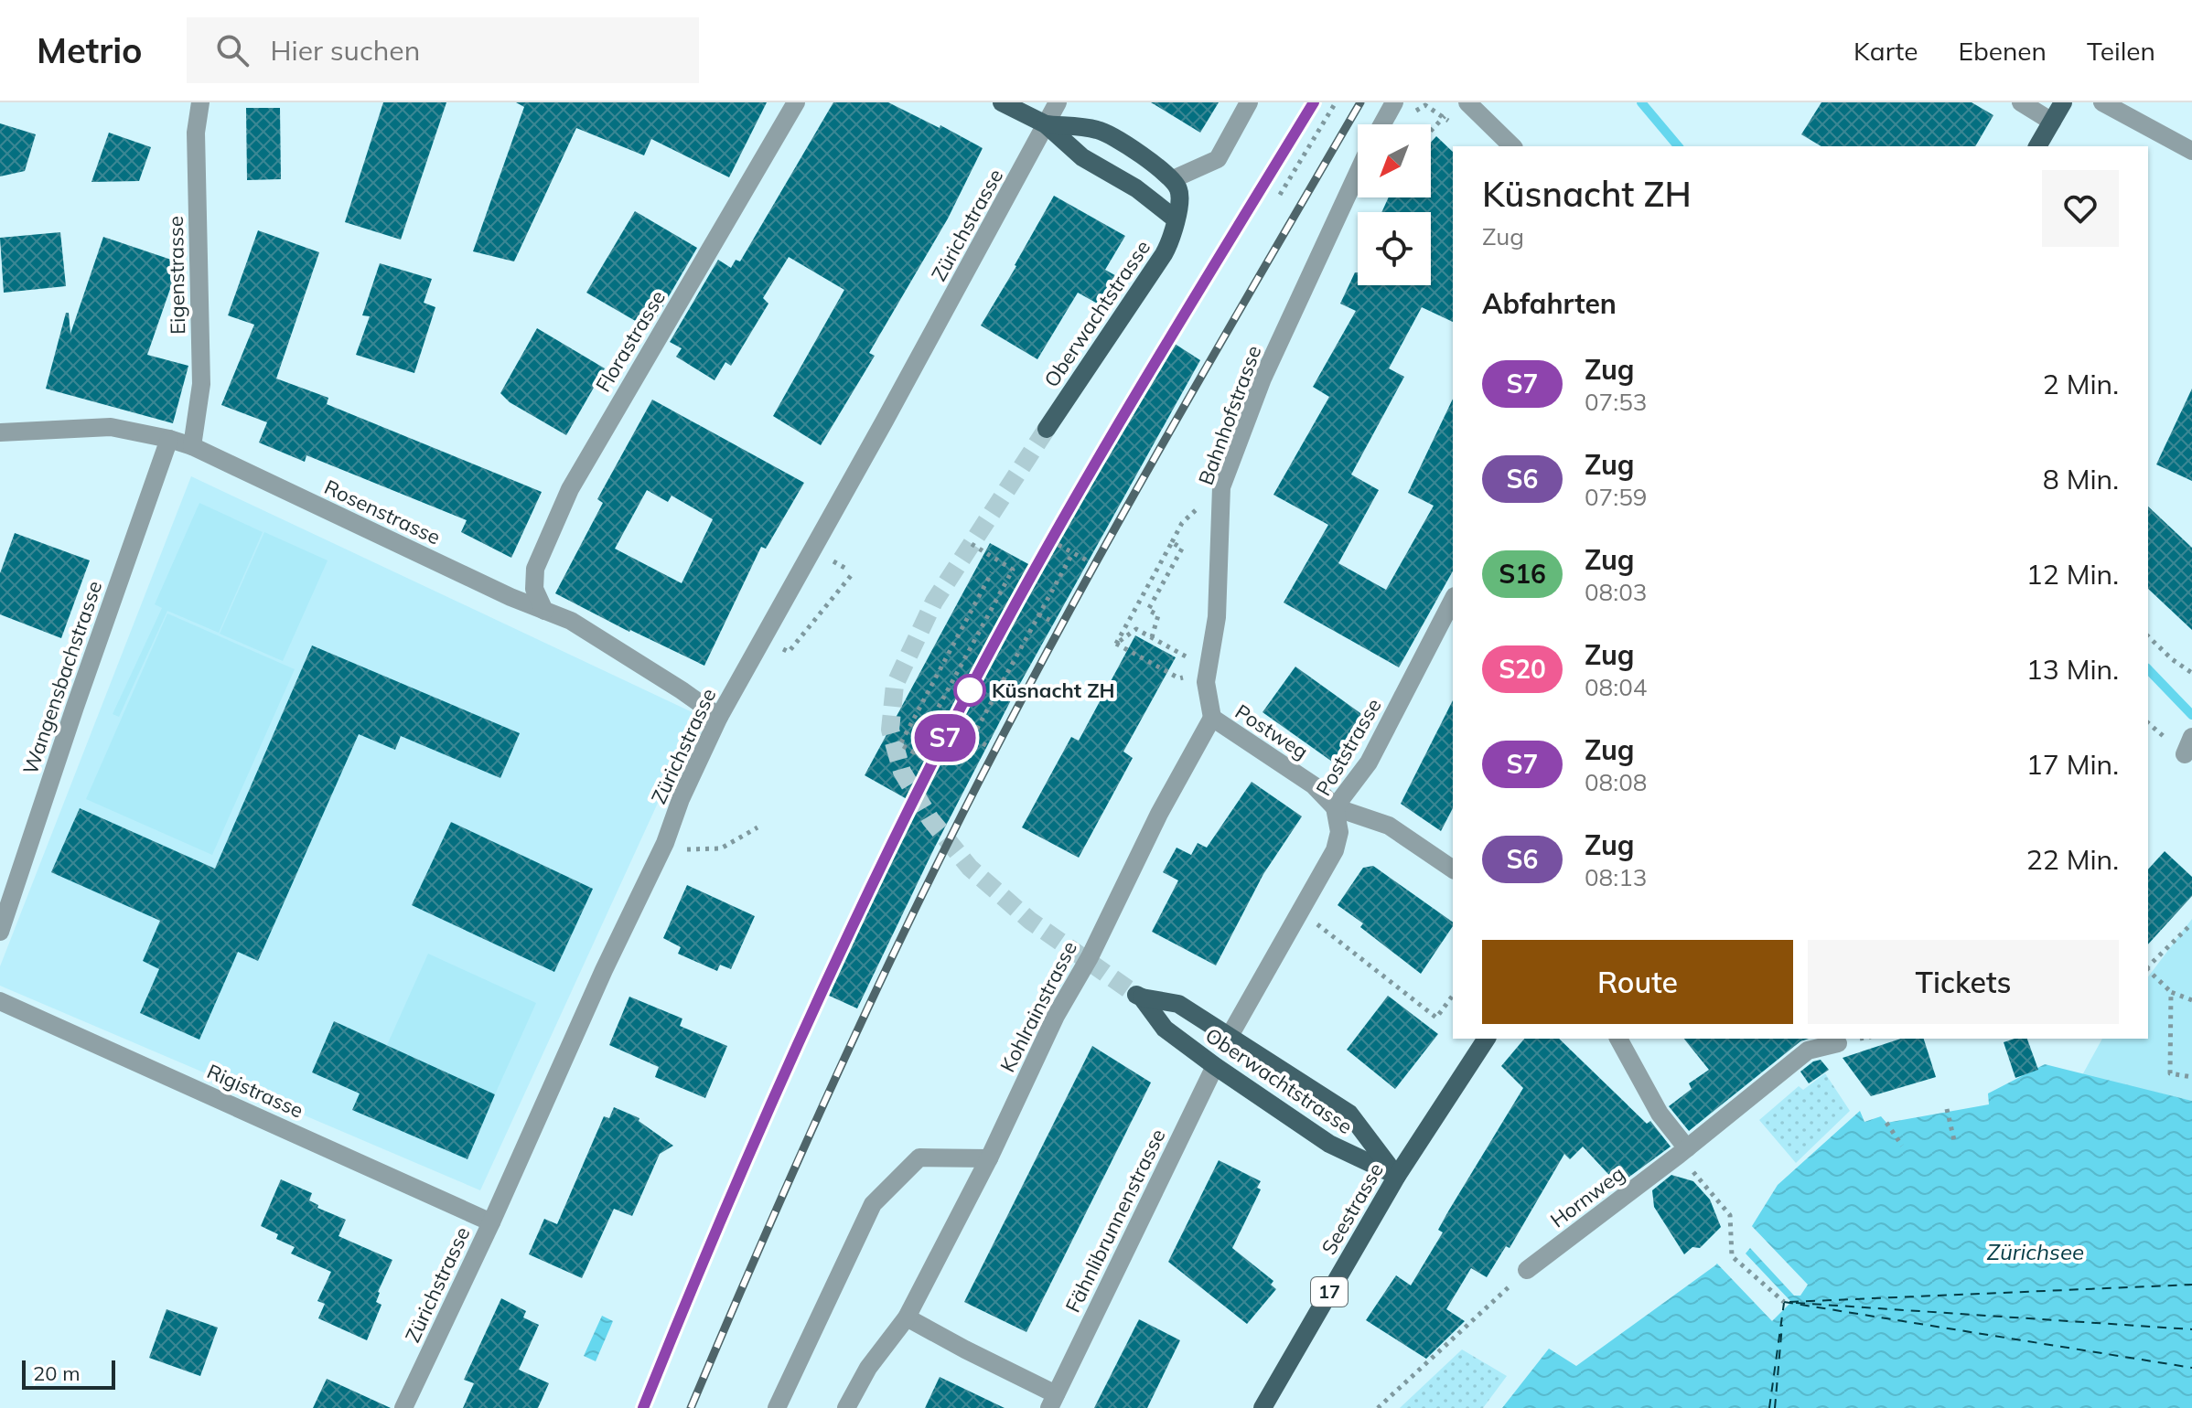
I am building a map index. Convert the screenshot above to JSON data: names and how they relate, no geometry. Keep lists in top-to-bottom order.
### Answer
{
  "streets": {
    "main road": ["Oberwachtstrasse", "Seestrasse", "17"],
    "street": [
      "Zürichstrasse",
      "Eigenstrasse",
      "Florastrasse",
      "Bahnhofstrasse",
      "Rosenstrasse",
      "Wangensbachstrasse",
      "Postweg",
      "Poststrasse",
      "Kohlrainstrasse",
      "Rigistrasse",
      "Hornweg",
      "Fähnlibrunnenstrasse"
    ]
  },
  "crossings": [
    ["Zürichstrasse", "Rosenstrasse"],
    ["Zürichstrasse", "Rigistrasse"],
    ["Eigenstrasse", "Rosenstrasse"],
    ["Oberwachtstrasse", "Poststrasse"],
    ["Oberwachtstrasse", "Seestrasse"],
    ["Oberwachtstrasse", "Fähnlibrunnenstrasse"],
    ["Florastrasse", "Rosenstrasse"],
    ["Bahnhofstrasse", "Postweg"],
    ["Bahnhofstrasse", "Kohlrainstrasse"],
    ["Rosenstrasse", "Wangensbachstrasse"],
    ["Postweg", "Poststrasse"],
    ["Postweg", "Kohlrainstrasse"],
    ["Kohlrainstrasse", "Fähnlibrunnenstrasse"]
  ],
  "water": ["Zürichsee"],
  "places": ["Küsnacht ZH"],
  "scale_bar": "20 m",
  "north": "bottom left",
  "page": {
    "header": "Metrio",
    "search": "Hier suchen",
    "nav": ["Karte", "Ebenen", "Teilen"],
    "on_map": "S7",
    "heading": [
      ["Küsnacht ZH", "Zug"],
      "Abfahrten"
    ],
    "list": [
      {
        "mark": "S7",
        "name": "Zug",
        "note": "07:53",
        "value": "2 Min."
      },
      {
        "mark": "S6",
        "name": "Zug",
        "note": "07:59",
        "value": "8 Min."
      },
      {
        "mark": "S16",
        "name": "Zug",
        "note": "08:03",
        "value": "12 Min."
      },
      {
        "mark": "S20",
        "name": "Zug",
        "note": "08:04",
        "value": "13 Min."
      },
      {
        "mark": "S7",
        "name": "Zug",
        "note": "08:08",
        "value": "17 Min."
      },
      {
        "mark": "S6",
        "name": "Zug",
        "note": "08:13",
        "value": "22 Min."
      }
    ],
    "buttons": ["Route", "Tickets"],
    "scale": "20 m"
  }
}
